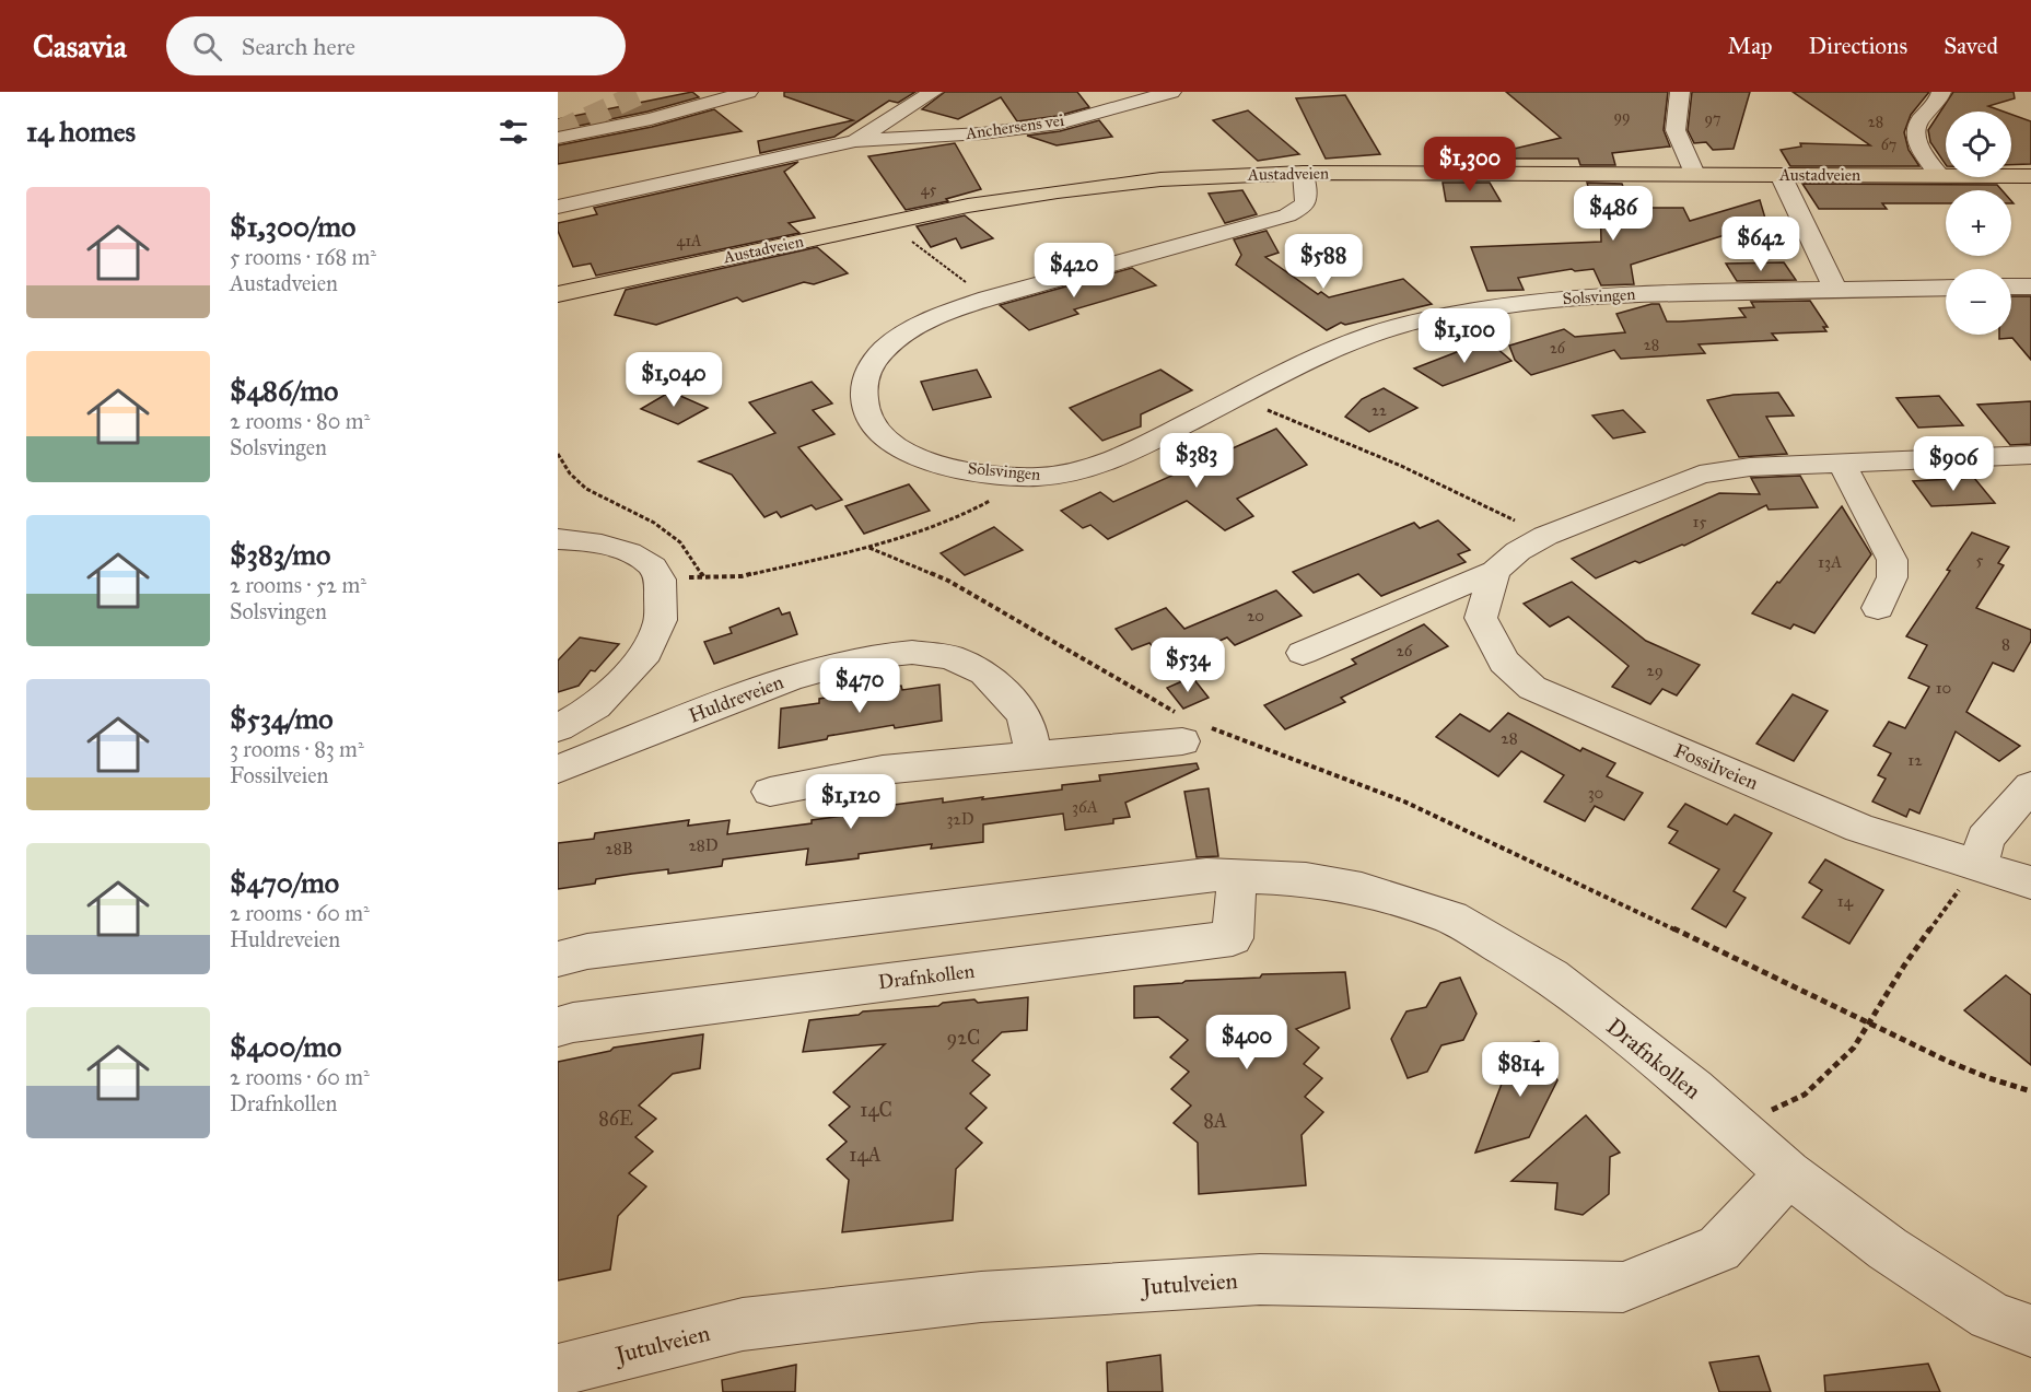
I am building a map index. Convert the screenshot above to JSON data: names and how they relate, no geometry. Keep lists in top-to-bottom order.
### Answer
{
  "streets": {
    "main road": ["Austadveien"],
    "street": [
      "Anchersens vei",
      "Solsvingen",
      "Huldreveien",
      "Fossilveien",
      "Drafnkollen",
      "Jutulveien"
    ]
  },
  "crossings": [
    ["Austadveien", "Solsvingen"],
    ["Drafnkollen", "Jutulveien"]
  ],
  "house_numbers": [
    "99",
    "97",
    "28",
    "67",
    "45",
    "41A",
    "28",
    "26",
    "22",
    "15",
    "5",
    "13A",
    "20",
    "8",
    "26",
    "29",
    "10",
    "28",
    "12",
    "30",
    "36A",
    "32D",
    "28D",
    "28B",
    "14",
    "92C",
    "14C",
    "86E",
    "8A",
    "14A"
  ],
  "page": {
    "header": "Casavia",
    "search": "Search here",
    "nav": ["Map", "Directions", "Saved"],
    "heading": "14 homes",
    "map_buttons": ["+", "−"],
    "price": [
      "$1,300",
      "$486",
      "$642",
      "$588",
      "$420",
      "$1,100",
      "$1,040",
      "$383",
      "$906",
      "$534",
      "$470",
      "$1,120",
      "$400",
      "$814"
    ],
    "list": [
      {
        "name": "$1,300/mo",
        "note": "5 rooms · 168 m² · Austadveien"
      },
      {
        "name": "$486/mo",
        "note": "2 rooms · 80 m² · Solsvingen"
      },
      {
        "name": "$383/mo",
        "note": "2 rooms · 52 m² · Solsvingen"
      },
      {
        "name": "$534/mo",
        "note": "3 rooms · 83 m² · Fossilveien"
      },
      {
        "name": "$470/mo",
        "note": "2 rooms · 60 m² · Huldreveien"
      },
      {
        "name": "$400/mo",
        "note": "2 rooms · 60 m² · Drafnkollen"
      }
    ]
  }
}
